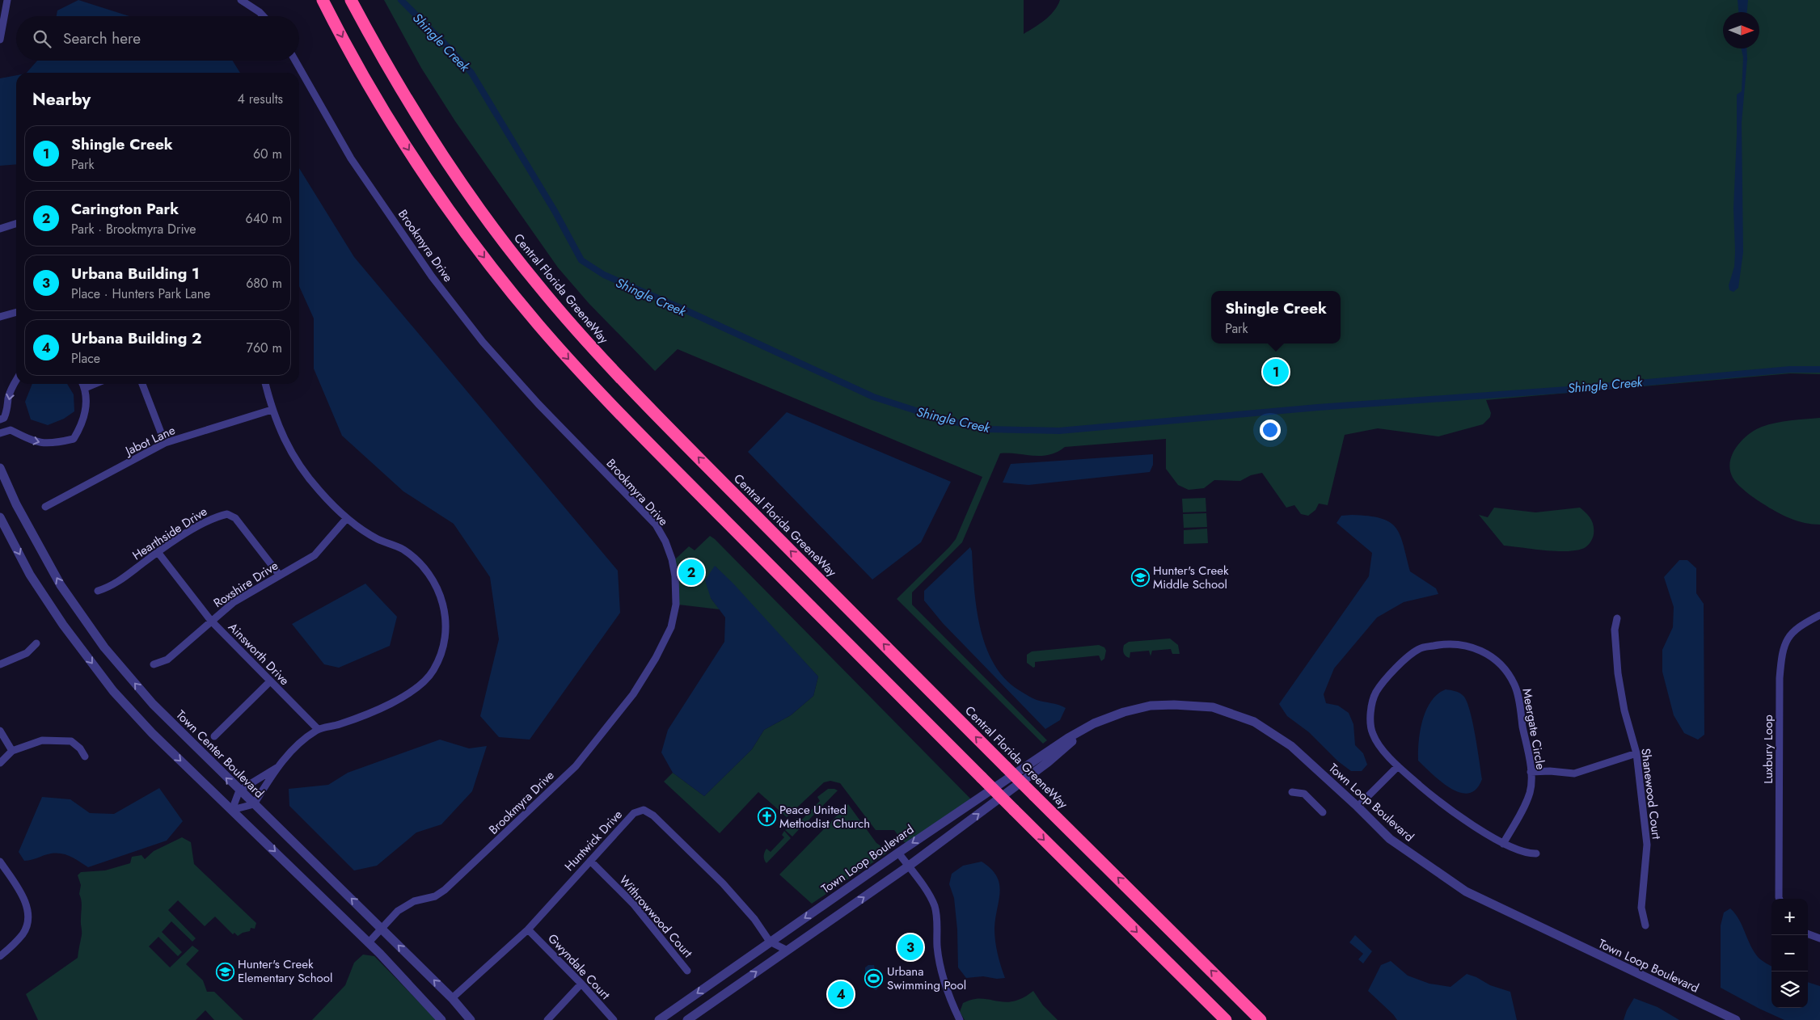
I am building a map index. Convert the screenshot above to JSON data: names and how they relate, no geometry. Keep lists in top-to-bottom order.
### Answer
{
  "streets": {
    "highway": ["Central Florida GreeneWay"],
    "street": [
      "Brookmyra Drive",
      "Jabot Lane",
      "Hearthside Drive",
      "Roxshire Drive",
      "Ainsworth Drive",
      "Meergate Circle",
      "Luxbury Loop",
      "Town Center Boulevard",
      "Shanewood Court",
      "Town Loop Boulevard",
      "Huntwick Drive",
      "Withrowwood Court",
      "Gwyndale Court"
    ]
  },
  "crossings": [
    ["Brookmyra Drive", "Town Center Boulevard"],
    ["Hearthside Drive", "Roxshire Drive"],
    ["Hearthside Drive", "Ainsworth Drive"],
    ["Roxshire Drive", "Ainsworth Drive"],
    ["Town Center Boulevard", "Huntwick Drive"],
    ["Town Loop Boulevard", "Huntwick Drive"],
    ["Huntwick Drive", "Withrowwood Court"],
    ["Huntwick Drive", "Gwyndale Court"]
  ],
  "water": ["Shingle Creek"],
  "places": {
    "school or university": ["Hunter's Creek Middle School", "Hunter's Creek Elementary School"],
    "church": ["Peace United Methodist Church"],
    "sports": ["Urbana Swimming Pool"]
  },
  "north": "right",
  "page": {
    "search": "Search here",
    "heading": ["Nearby", "4 results"],
    "list": [
      {
        "mark": "1",
        "name": "Shingle Creek",
        "note": "Park",
        "value": "60 m"
      },
      {
        "mark": "2",
        "name": "Carington Park",
        "note": "Park · Brookmyra Drive",
        "value": "640 m"
      },
      {
        "mark": "3",
        "name": "Urbana Building 1",
        "note": "Place · Hunters Park Lane",
        "value": "680 m"
      },
      {
        "mark": "4",
        "name": "Urbana Building 2",
        "note": "Place",
        "value": "760 m"
      }
    ],
    "popup": ["Shingle Creek", "Park"],
    "pins": [
      "1",
      "2",
      "3",
      "4"
    ],
    "map_buttons": ["+", "−"]
  }
}
